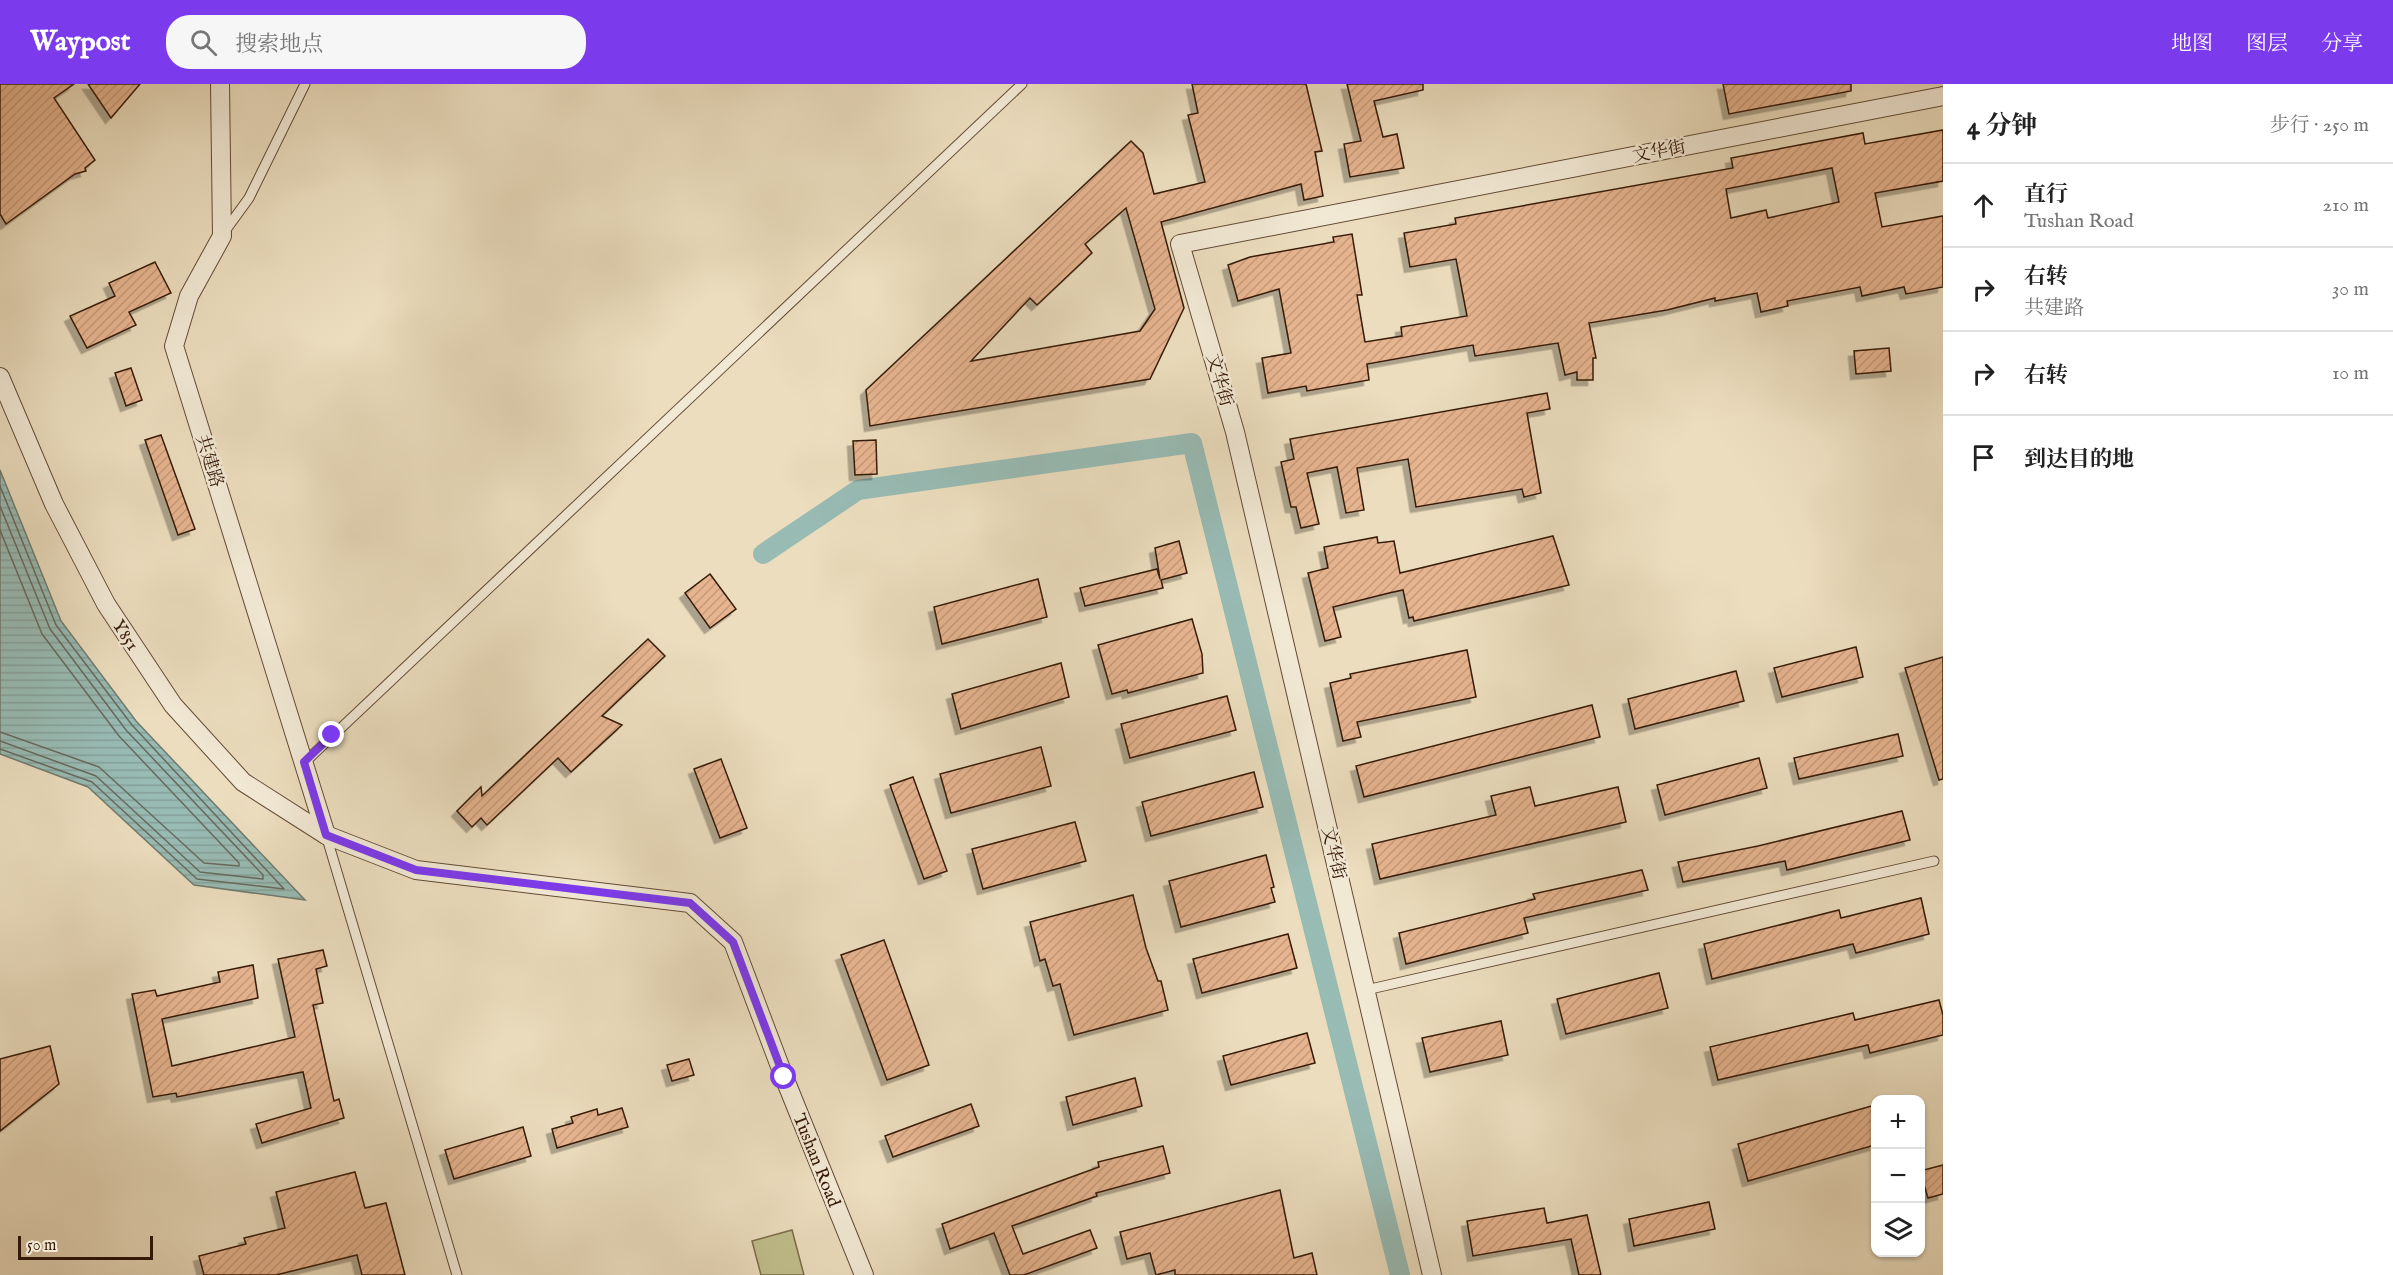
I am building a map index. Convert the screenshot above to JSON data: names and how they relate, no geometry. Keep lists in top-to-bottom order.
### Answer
{
  "streets": {
    "street": [
      "文华街",
      "共建路",
      "Y851",
      "Tushan Road"
    ]
  },
  "crossings": [
    ["共建路", "Y851"],
    ["共建路", "Tushan Road"],
    ["Y851", "Tushan Road"]
  ],
  "scale_bar": "50 m",
  "page": {
    "header": "Waypost",
    "search": "搜索地点",
    "nav": ["地图", "图层", "分享"],
    "heading": ["4 分钟", "步行 · 250 m"],
    "list": [
      ["直行", "Tushan Road", "210 m"],
      ["右转", "共建路", "30 m"],
      ["右转", "10 m"],
      "到达目的地"
    ],
    "map_buttons": ["+", "−"],
    "scale": "50 m"
  }
}
